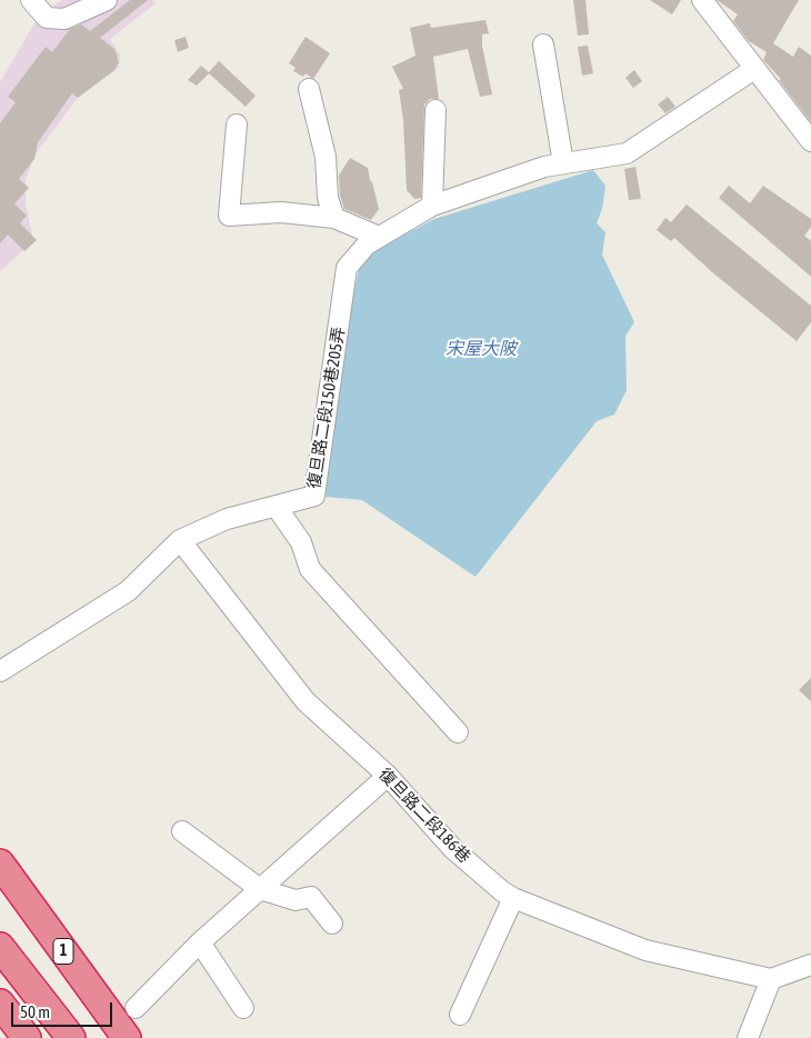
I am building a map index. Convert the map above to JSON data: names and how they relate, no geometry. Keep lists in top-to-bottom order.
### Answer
{
  "streets": {
    "highway": ["1"],
    "lane": ["復旦路二段150巷205弄", "復旦路二段186巷"]
  },
  "crossings": [
    ["復旦路二段150巷205弄", "復旦路二段186巷"]
  ],
  "water": ["宋屋大陂"],
  "scale_bar": "50 m"
}
